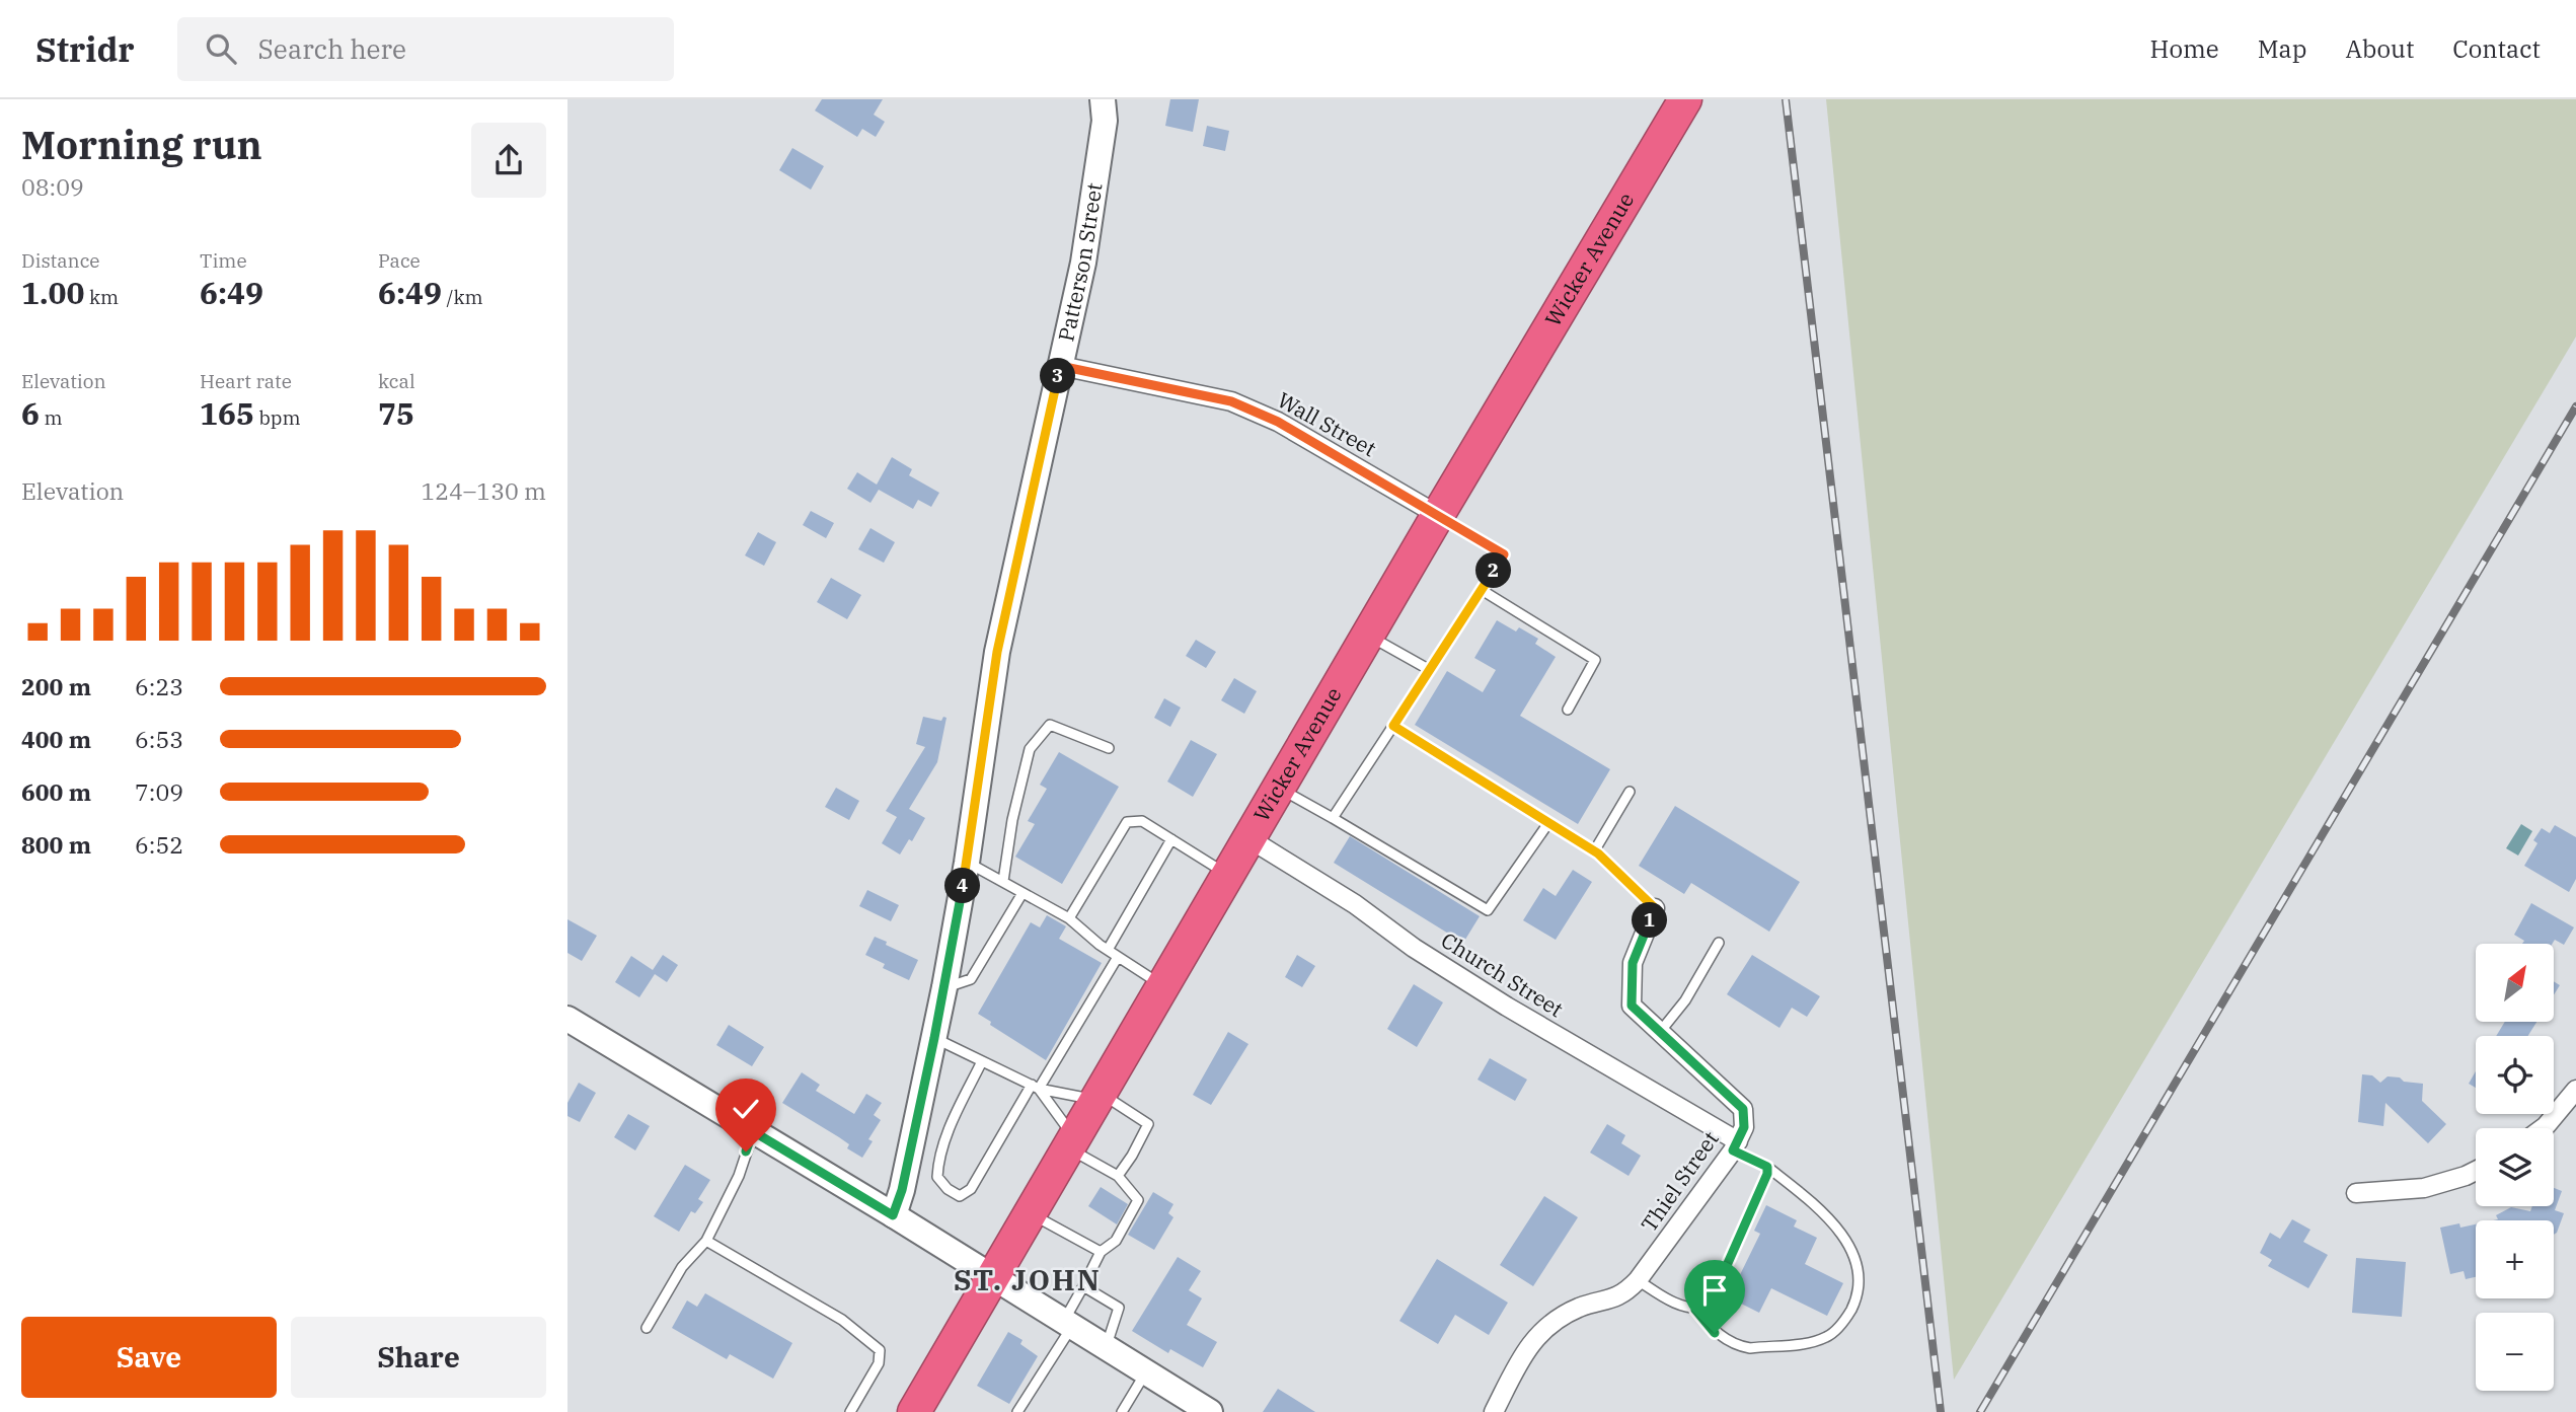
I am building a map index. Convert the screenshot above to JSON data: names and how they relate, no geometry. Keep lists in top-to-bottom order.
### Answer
{
  "streets": {
    "highway": ["Wicker Avenue"],
    "street": [
      "Patterson Street",
      "Wall Street",
      "Church Street",
      "Thiel Street"
    ]
  },
  "crossings": [
    ["Wicker Avenue", "Wall Street"],
    ["Wicker Avenue", "Church Street"],
    ["Patterson Street", "Wall Street"],
    ["Church Street", "Thiel Street"]
  ],
  "districts": ["ST. JOHN"],
  "north": "top right",
  "page": {
    "header": "Stridr",
    "search": "Search here",
    "nav": [
      "Home",
      "Map",
      "About",
      "Contact"
    ],
    "heading": ["Morning run", "08:09"],
    "stats": [
      ["Distance", "1.00 km"],
      ["Time", "6:49"],
      ["Pace", "6:49 /km"],
      ["Elevation", "6 m"],
      ["Heart rate", "165 bpm"],
      ["kcal", "75"]
    ],
    "pins": [
      "3",
      "2",
      "4",
      "1"
    ],
    "chart": ["Elevation", "124–130 m"],
    "list": [
      {
        "name": "200 m",
        "note": "6:23"
      },
      {
        "name": "400 m",
        "note": "6:53"
      },
      {
        "name": "600 m",
        "note": "7:09"
      },
      {
        "name": "800 m",
        "note": "6:52"
      }
    ],
    "map_buttons": ["+", "−"],
    "buttons": ["Save", "Share"]
  }
}
